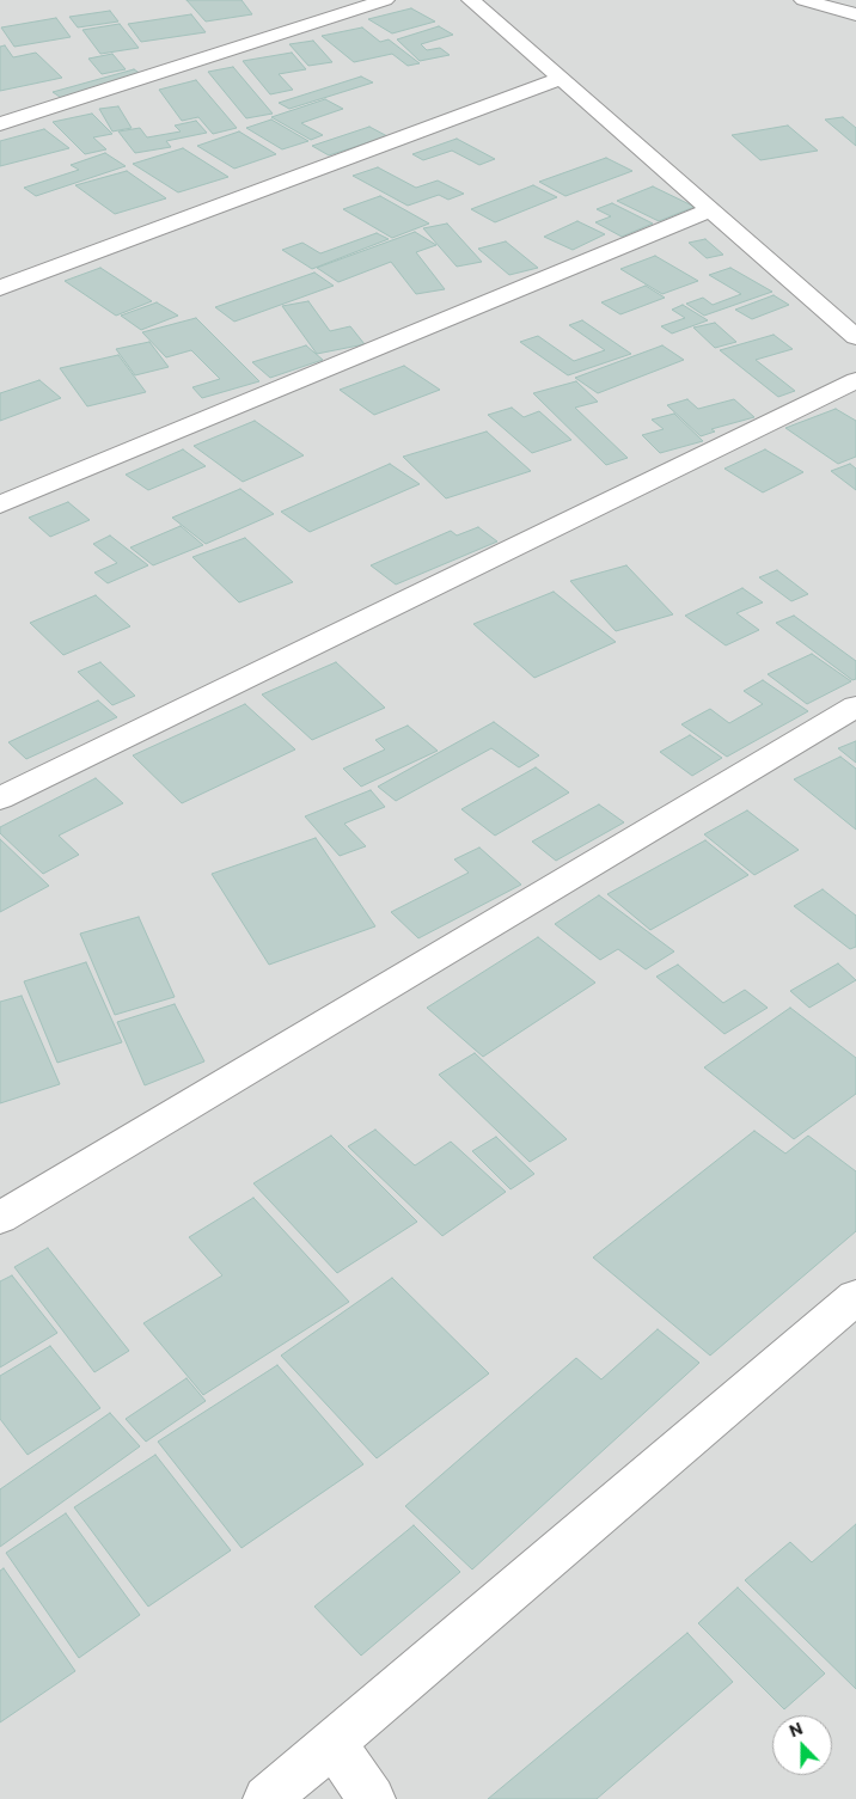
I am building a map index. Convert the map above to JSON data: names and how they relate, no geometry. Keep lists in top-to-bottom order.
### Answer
{
  "north": "top"
}
